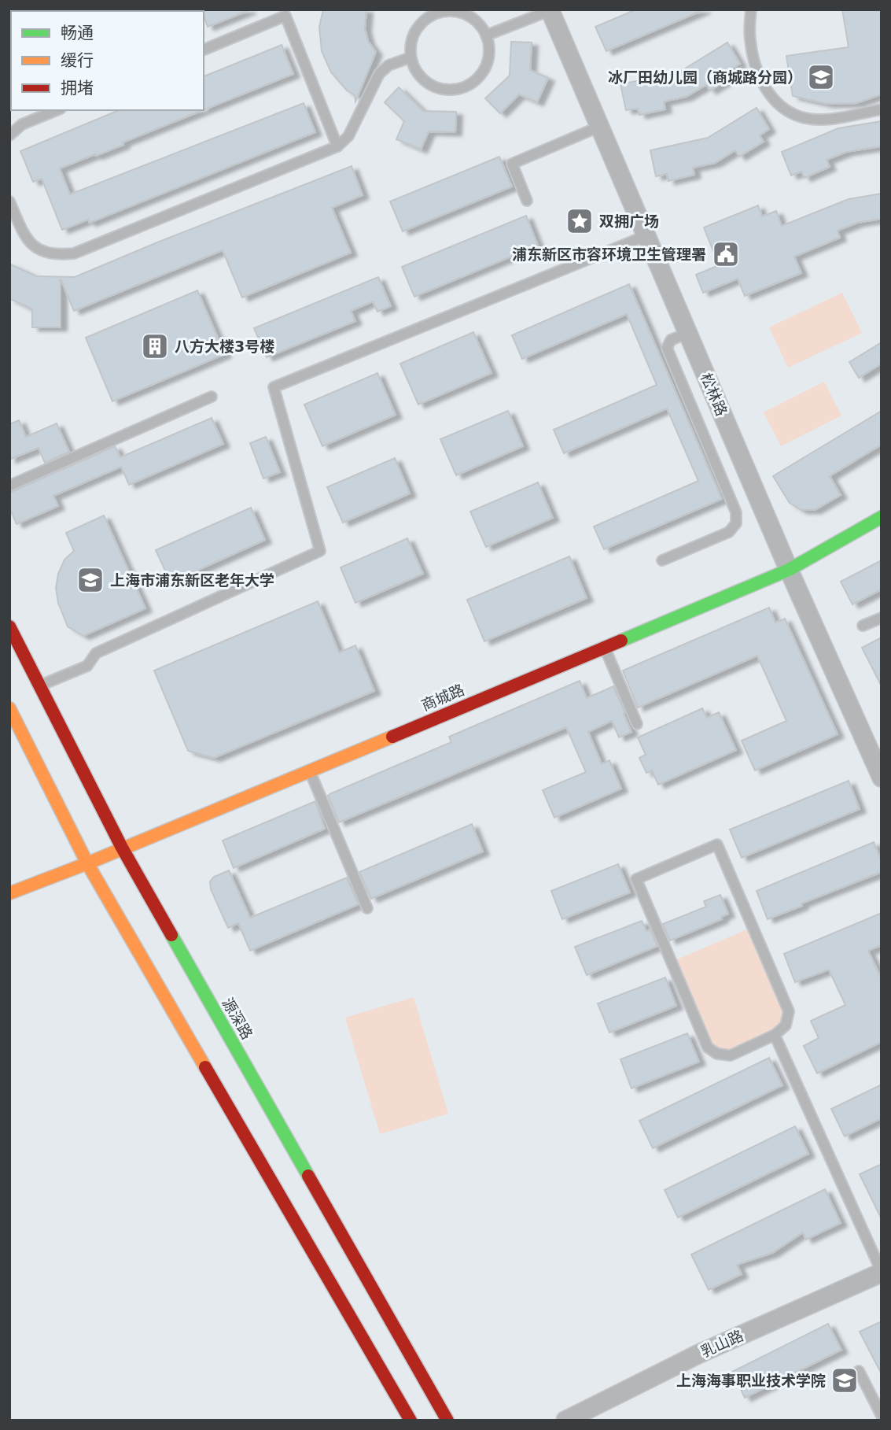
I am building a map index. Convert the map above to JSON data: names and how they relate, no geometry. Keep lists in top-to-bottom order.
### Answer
{
  "streets": {
    "main road": ["商城路", "源深路"],
    "street": ["松林路", "乳山路"]
  },
  "crossings": [
    ["松林路", "商城路"],
    ["商城路", "源深路"]
  ],
  "places": {
    "school or university": ["冰厂田幼儿园（商城路分园）", "上海市浦东新区老年大学", "上海海事职业技术学院"],
    "place": ["双拥广场"],
    "public building": ["浦东新区市容环境卫生管理署"],
    "building": ["八方大楼3号楼"]
  },
  "legend": ["畅通", "缓行", "拥堵"]
}
